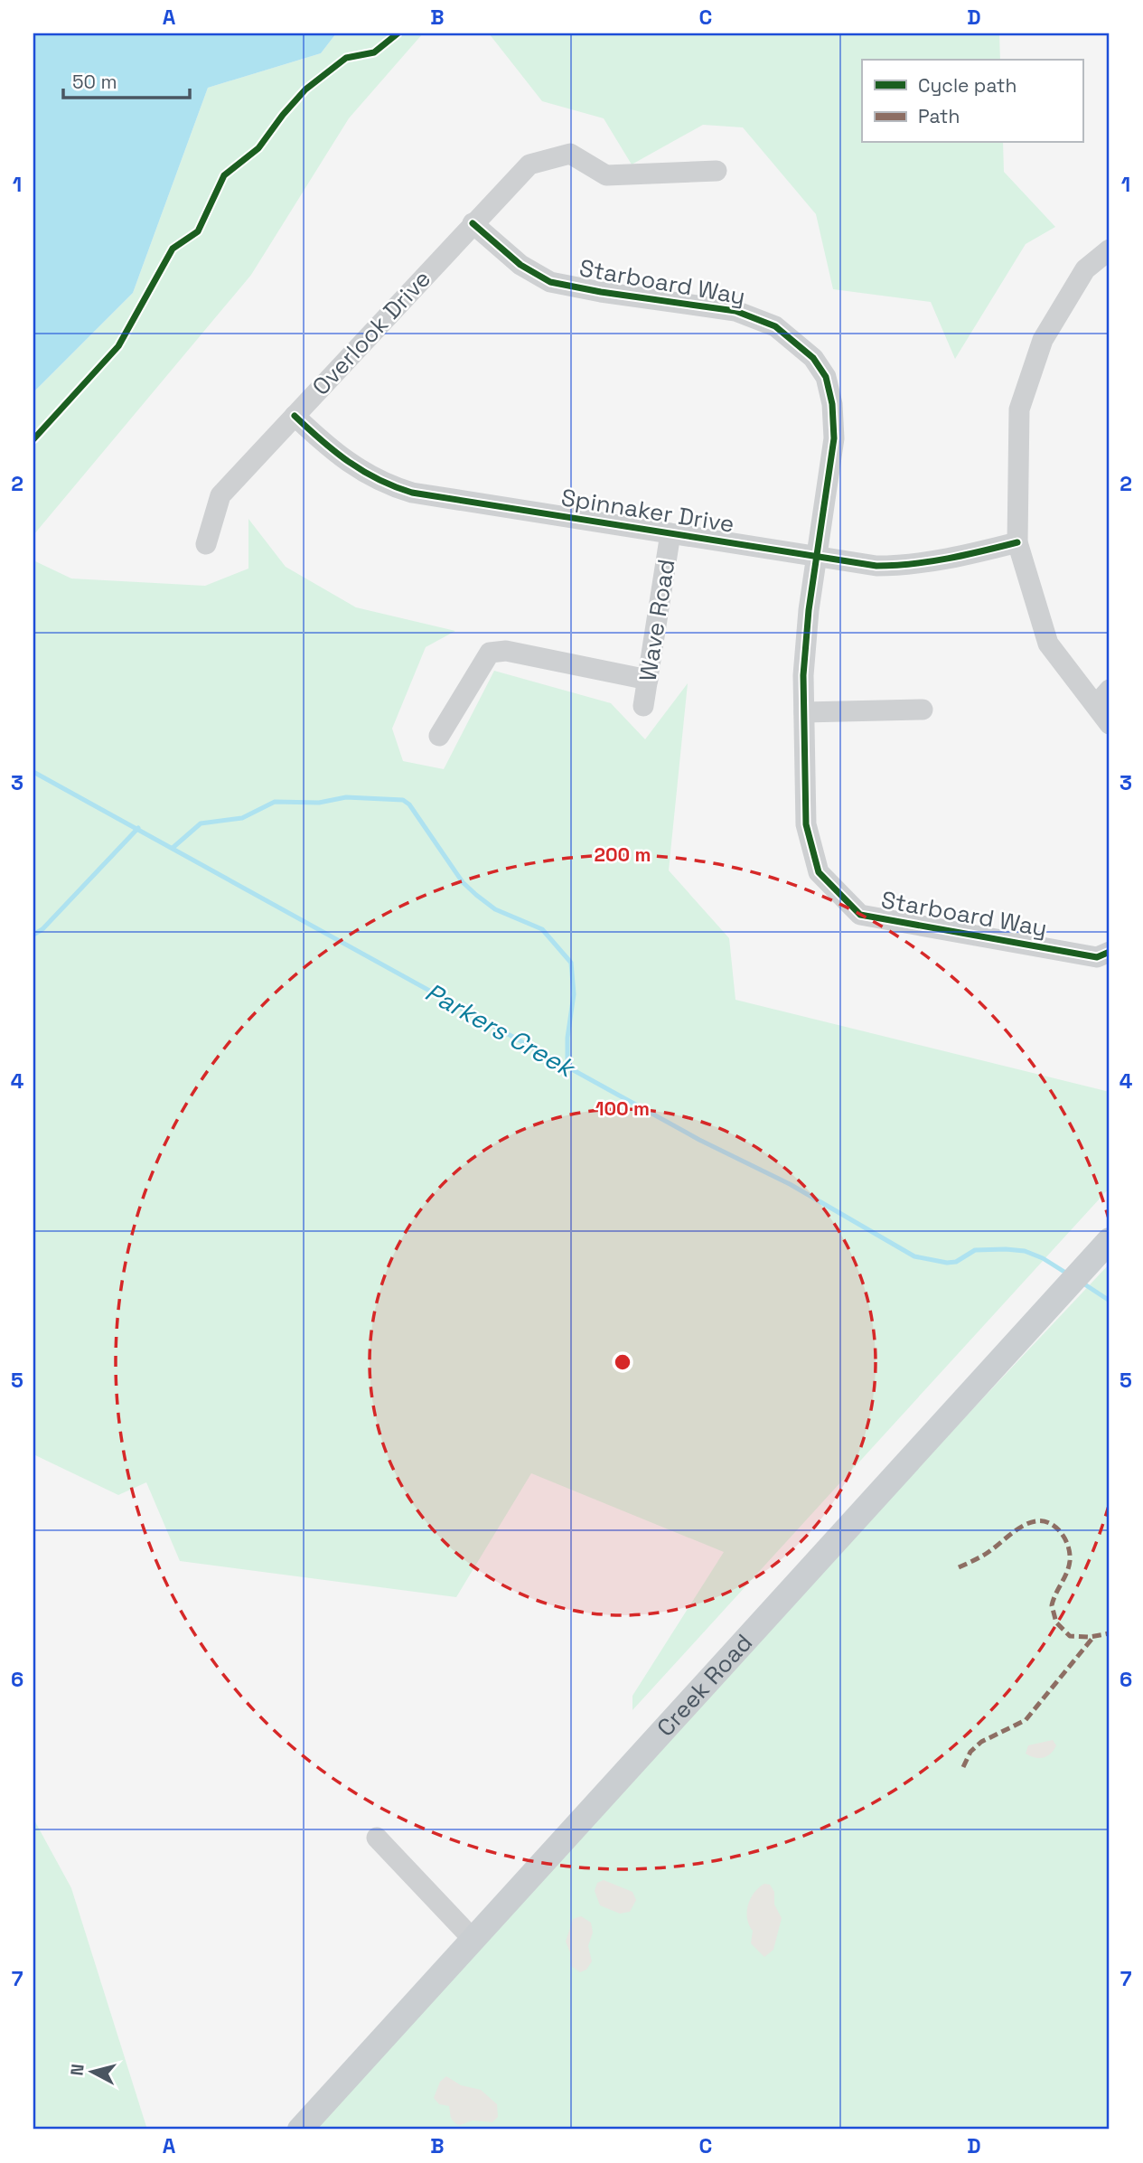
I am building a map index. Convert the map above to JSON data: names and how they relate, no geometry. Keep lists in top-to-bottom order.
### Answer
{
  "streets": {
    "main road": ["Creek Road"],
    "street": [
      "Starboard Way",
      "Overlook Drive",
      "Spinnaker Drive",
      "Wave Road"
    ]
  },
  "crossings": [
    ["Starboard Way", "Overlook Drive"],
    ["Starboard Way", "Spinnaker Drive"],
    ["Overlook Drive", "Spinnaker Drive"],
    ["Spinnaker Drive", "Wave Road"]
  ],
  "water": ["Parkers Creek"],
  "legend": ["Cycle path", "Path"],
  "scale_bar": "50 m",
  "north": "left",
  "grid": {
    "columns": [
      "A",
      "B",
      "C",
      "D"
    ],
    "rows": [
      "1",
      "2",
      "3",
      "4",
      "5",
      "6",
      "7"
    ]
  },
  "rings": ["200 m", "100 m"]
}
